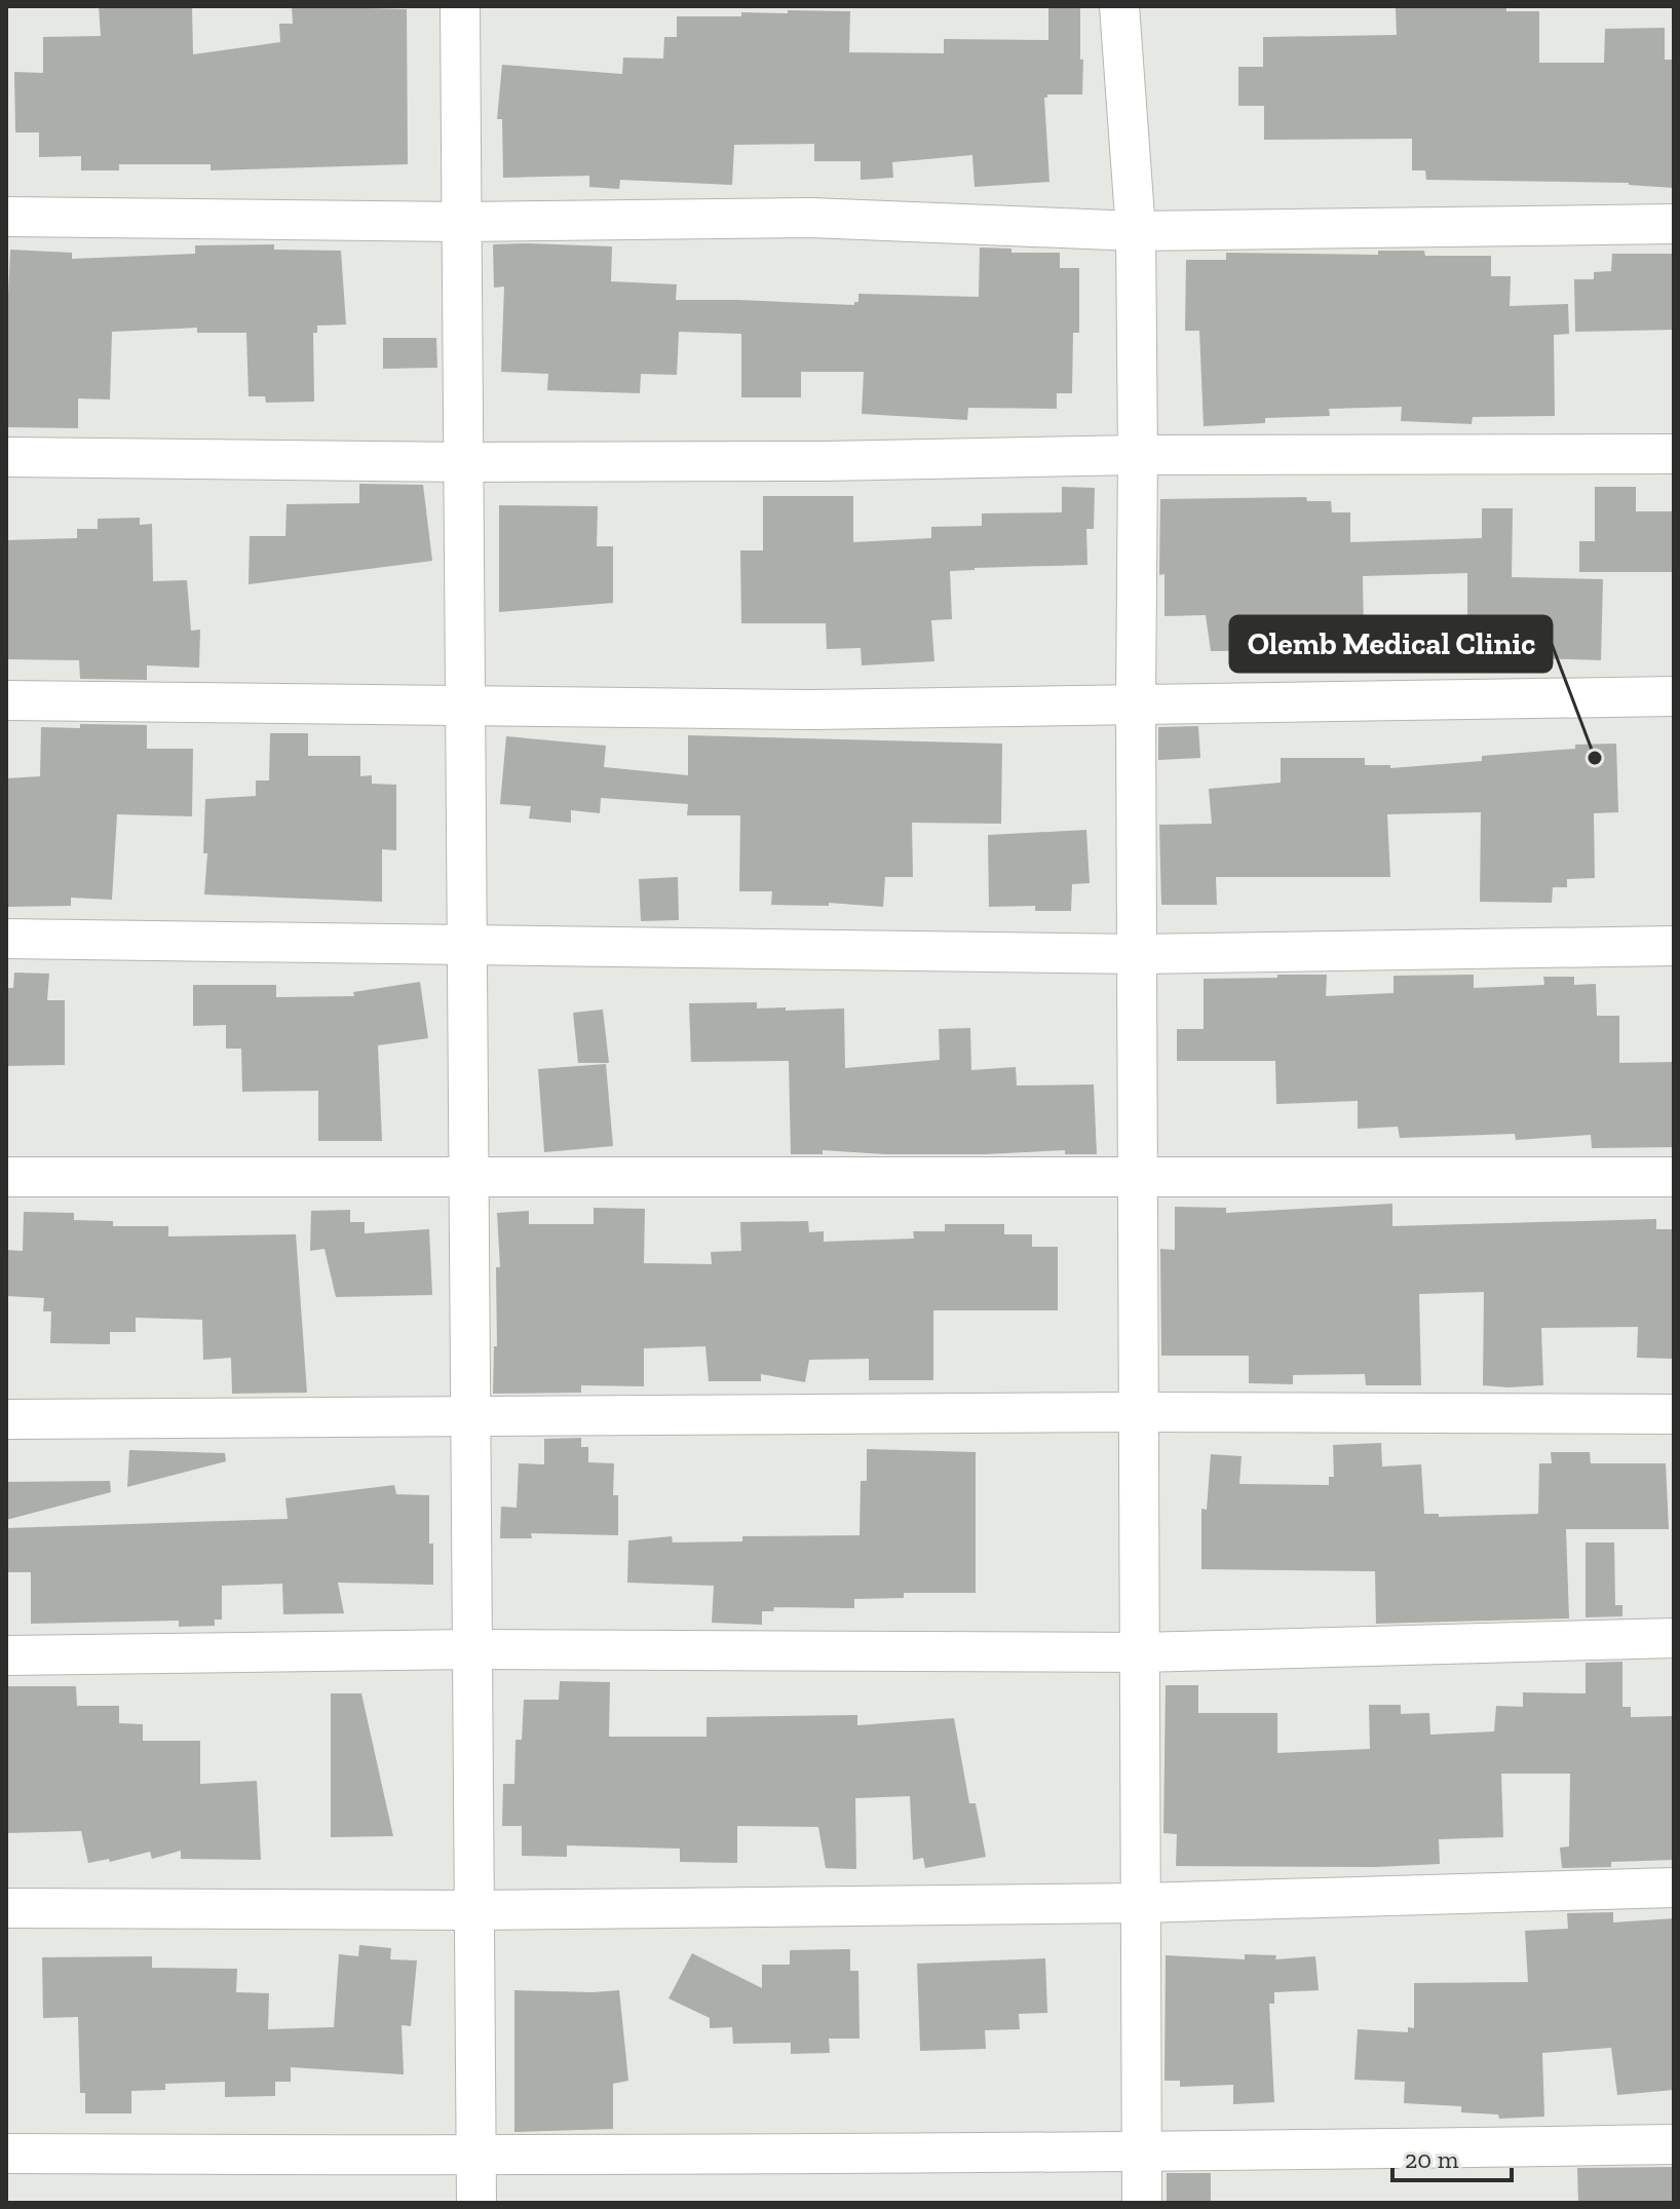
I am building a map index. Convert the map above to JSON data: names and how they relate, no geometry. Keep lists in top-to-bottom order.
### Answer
{
  "places": ["Olemb Medical Clinic"],
  "scale_bar": "20 m"
}
